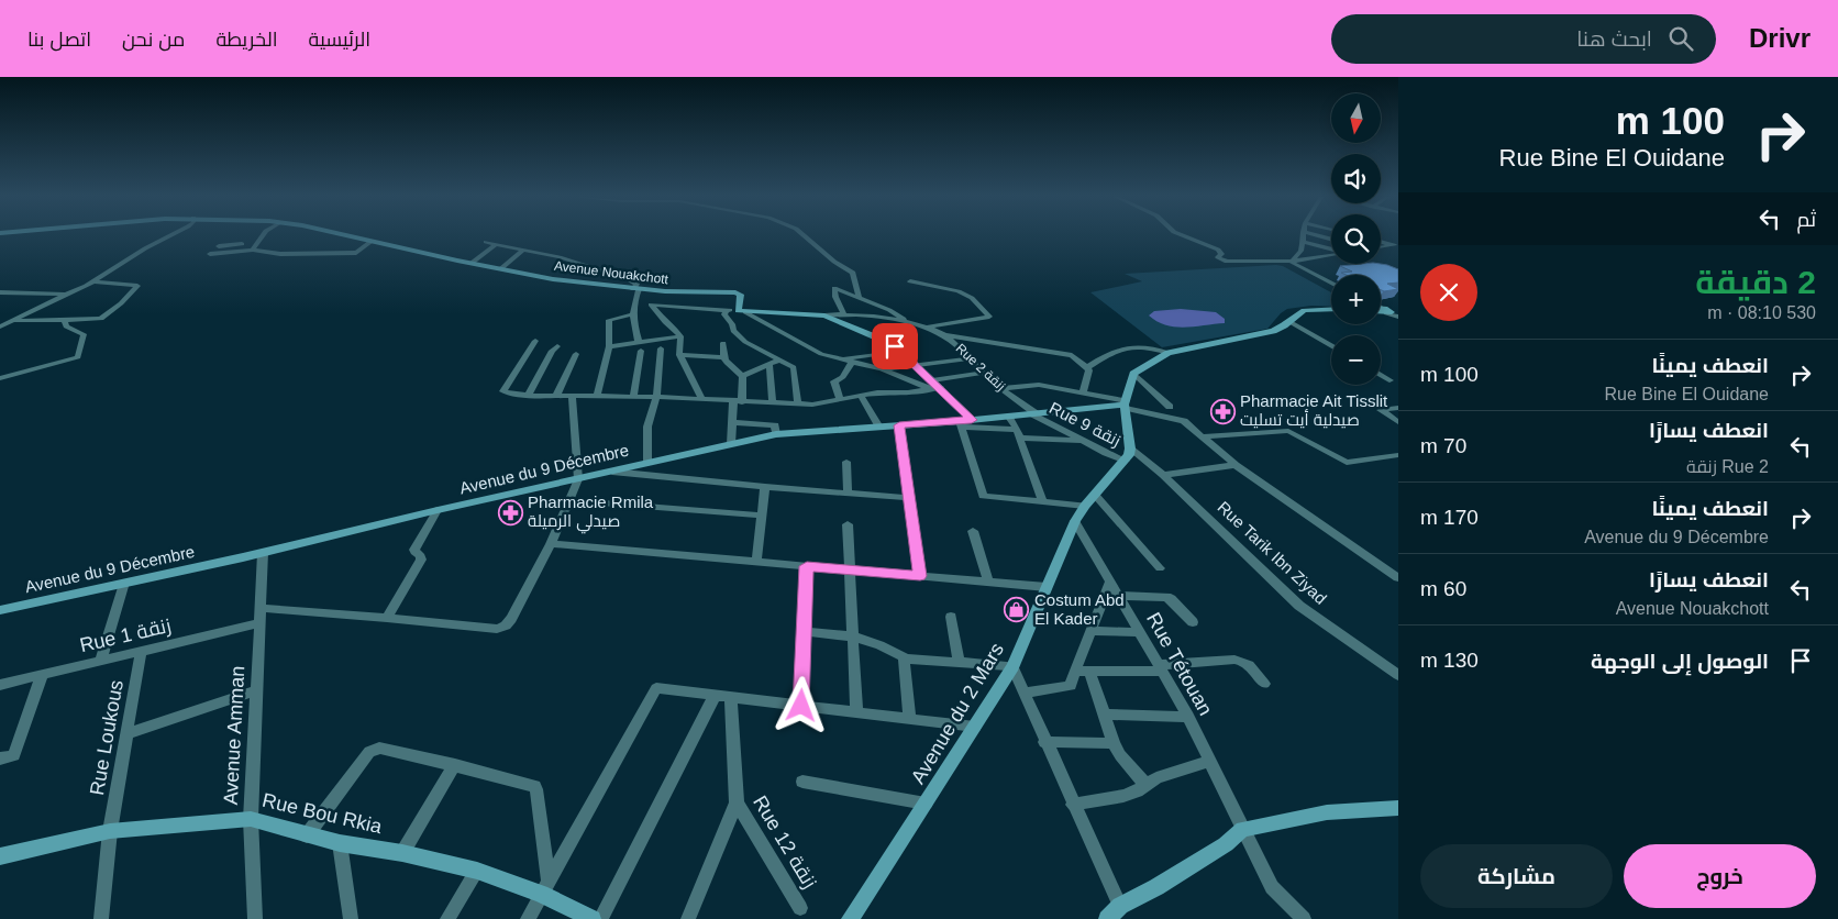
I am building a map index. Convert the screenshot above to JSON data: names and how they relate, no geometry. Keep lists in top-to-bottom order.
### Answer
{
  "streets": {
    "street": [
      "Avenue Nouakchott",
      "Rue 2 زنقة",
      "Rue 9 زنقة",
      "Avenue du 9 Décembre",
      "Rue Tarik Ibn Ziyad",
      "Rue 1 زنقة",
      "Rue Tétouan",
      "Avenue du 2 Mars",
      "Avenue Amman",
      "Rue Loukous",
      "Rue Bou Rkia",
      "Rue 12 زنقة"
    ]
  },
  "crossings": [
    ["Rue 2 زنقة", "Rue 9 زنقة"],
    ["Rue 2 زنقة", "Avenue du 9 Décembre"],
    ["Rue 9 زنقة", "Avenue du 9 Décembre"],
    ["Rue 9 زنقة", "Rue Tarik Ibn Ziyad"],
    ["Rue 9 زنقة", "Avenue du 2 Mars"],
    ["Avenue du 9 Décembre", "Avenue Amman"],
    ["Rue Tarik Ibn Ziyad", "Avenue du 2 Mars"],
    ["Rue 1 زنقة", "Avenue Amman"],
    ["Rue 1 زنقة", "Rue Loukous"],
    ["Rue Tétouan", "Avenue du 2 Mars"],
    ["Avenue Amman", "Rue Bou Rkia"],
    ["Rue Loukous", "Rue Bou Rkia"]
  ],
  "places": {
    "pharmacy": ["Pharmacie Ait Tisslit صيدلية أيت تسليت", "Pharmacie Rmila صيدلي الرميلة"],
    "shop": ["Costum Abd El Kader"]
  },
  "north": "bottom",
  "page": {
    "header": "Drivr",
    "search": "ابحث هنا",
    "nav": [
      "الرئيسية",
      "الخريطة",
      "من نحن",
      "اتصل بنا"
    ],
    "turn": ["100 m", "Rue Bine El Ouidane"],
    "map_buttons": ["+", "−"],
    "then": "ثم",
    "heading": ["2 دقيقة", "530 m · 08:10"],
    "list": [
      {
        "name": "انعطف يمينًا",
        "note": "Rue Bine El Ouidane",
        "value": "100 m"
      },
      {
        "name": "انعطف يسارًا",
        "note": "Rue 2 زنقة",
        "value": "70 m"
      },
      {
        "name": "انعطف يمينًا",
        "note": "Avenue du 9 Décembre",
        "value": "170 m"
      },
      {
        "name": "انعطف يسارًا",
        "note": "Avenue Nouakchott",
        "value": "60 m"
      },
      {
        "name": "الوصول إلى الوجهة",
        "value": "130 m"
      }
    ],
    "buttons": ["خروج", "مشاركة"]
  }
}
